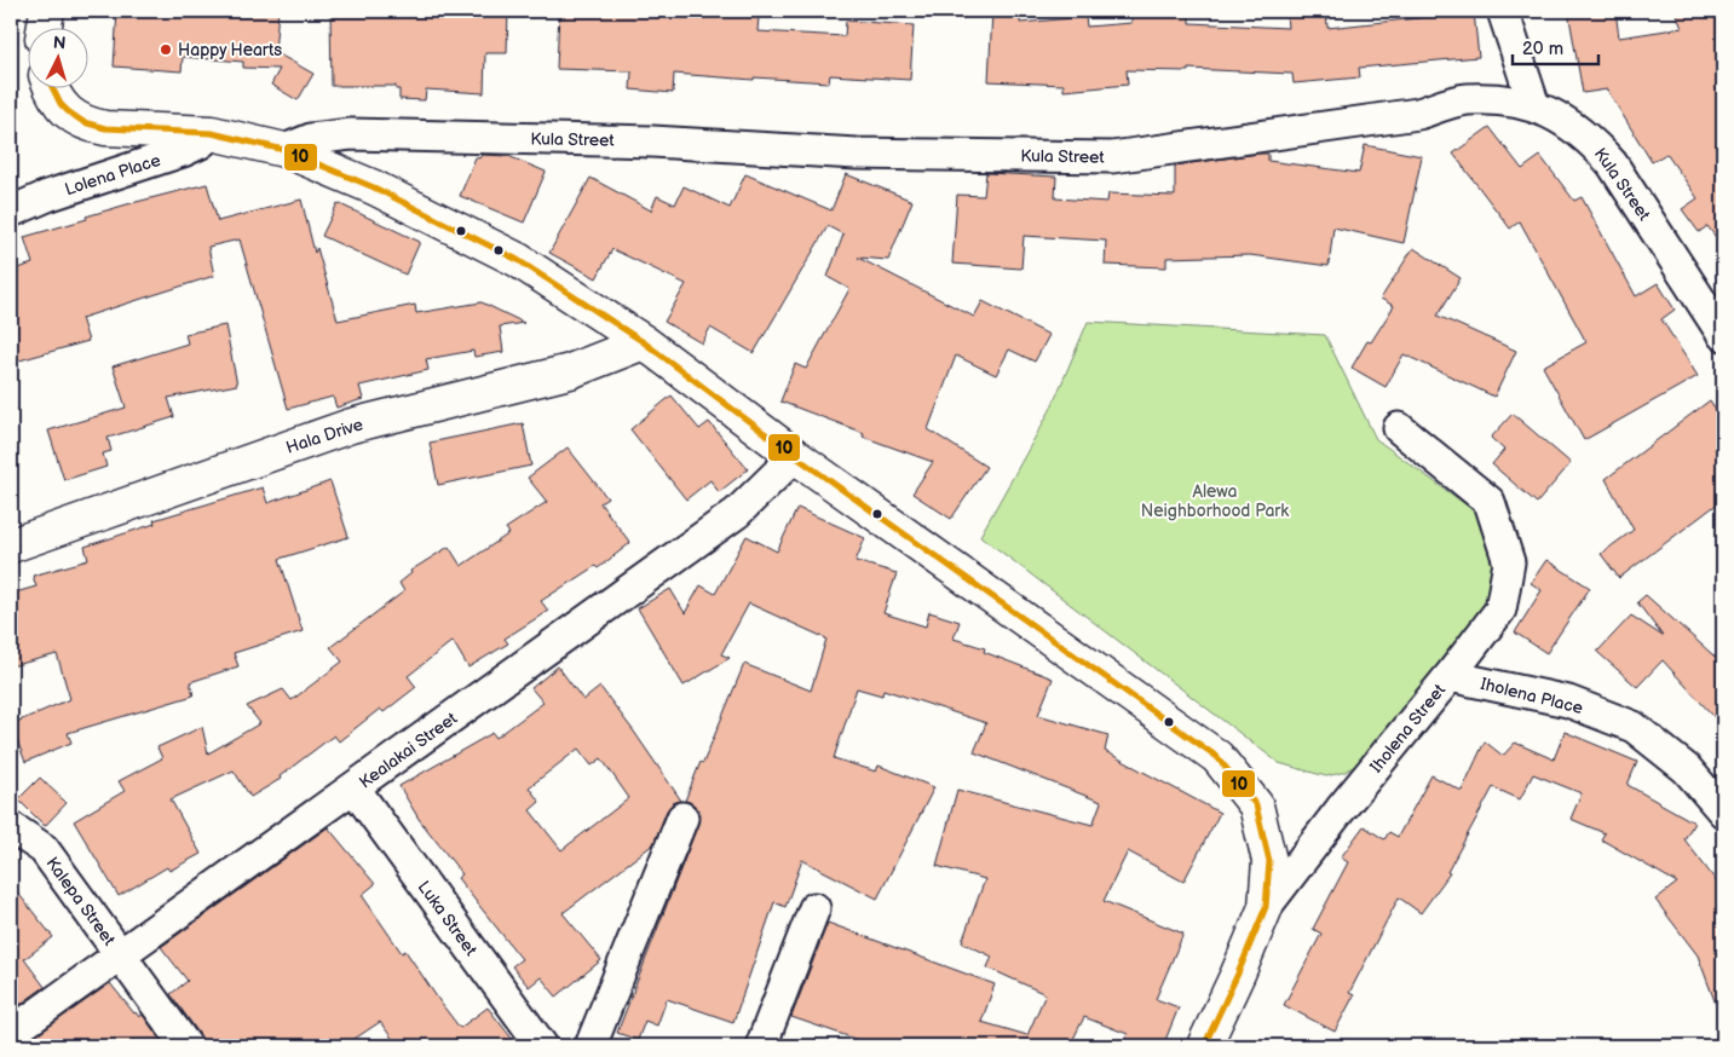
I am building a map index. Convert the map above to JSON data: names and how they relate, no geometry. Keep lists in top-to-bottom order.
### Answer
{
  "streets": {
    "street": [
      "Kula Street",
      "Lolena Place",
      "Hala Drive",
      "Iholena Place",
      "Iholena Street",
      "Kealakai Street",
      "Kalepa Street",
      "Luka Street"
    ]
  },
  "crossings": [
    ["Iholena Place", "Iholena Street"],
    ["Kealakai Street", "Kalepa Street"],
    ["Kealakai Street", "Luka Street"]
  ],
  "parks": ["Alewa Neighborhood Park"],
  "places": ["Happy Hearts"],
  "lines": ["transit line 10"],
  "scale_bar": "20 m",
  "north": "top"
}
